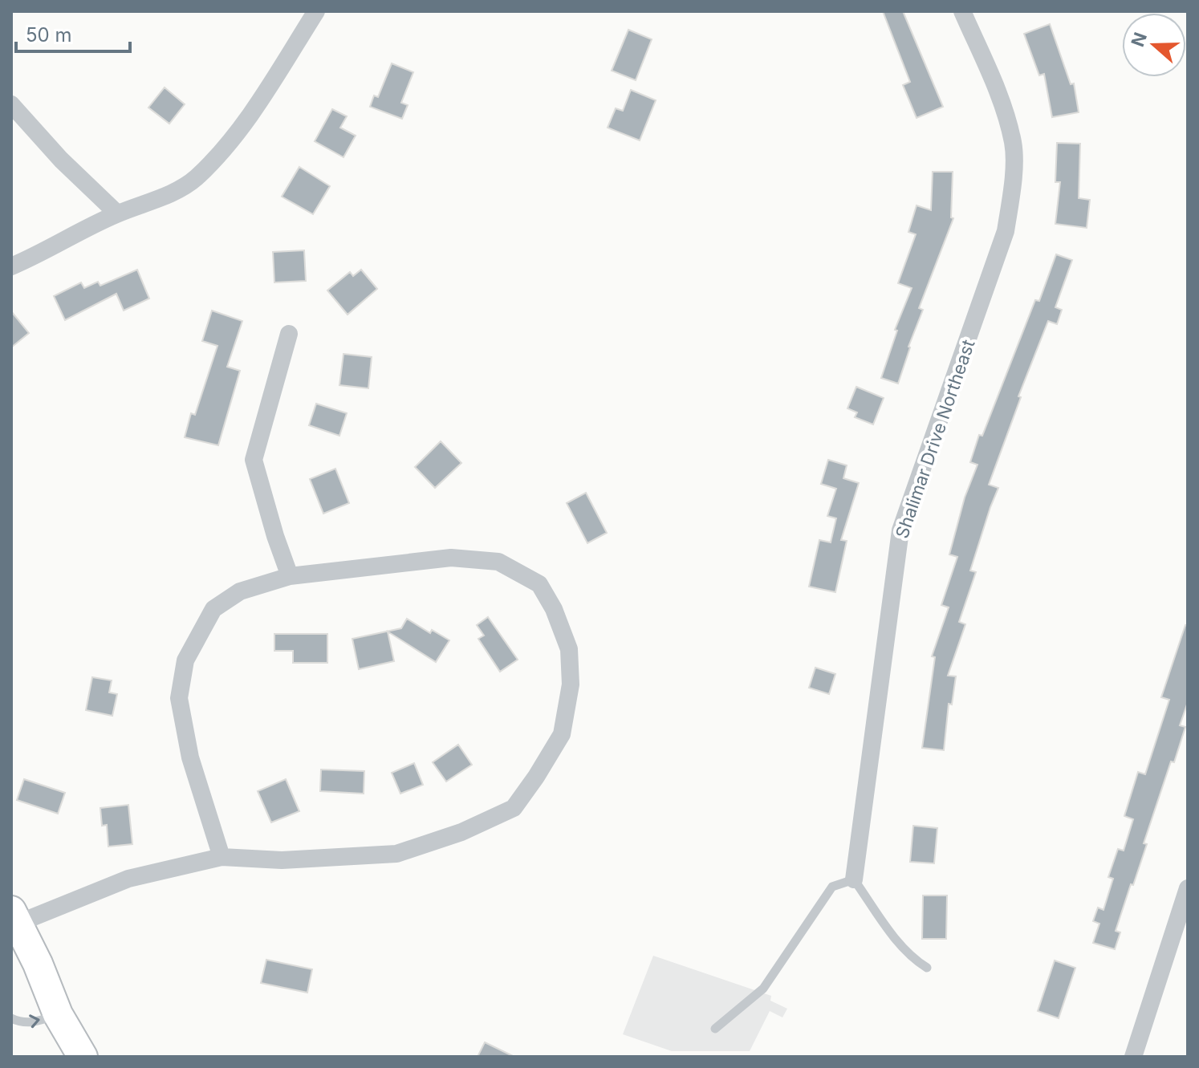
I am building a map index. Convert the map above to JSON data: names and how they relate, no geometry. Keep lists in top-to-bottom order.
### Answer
{
  "streets": {
    "street": ["Shalimar Drive Northeast"]
  },
  "scale_bar": "50 m",
  "north": "left"
}
